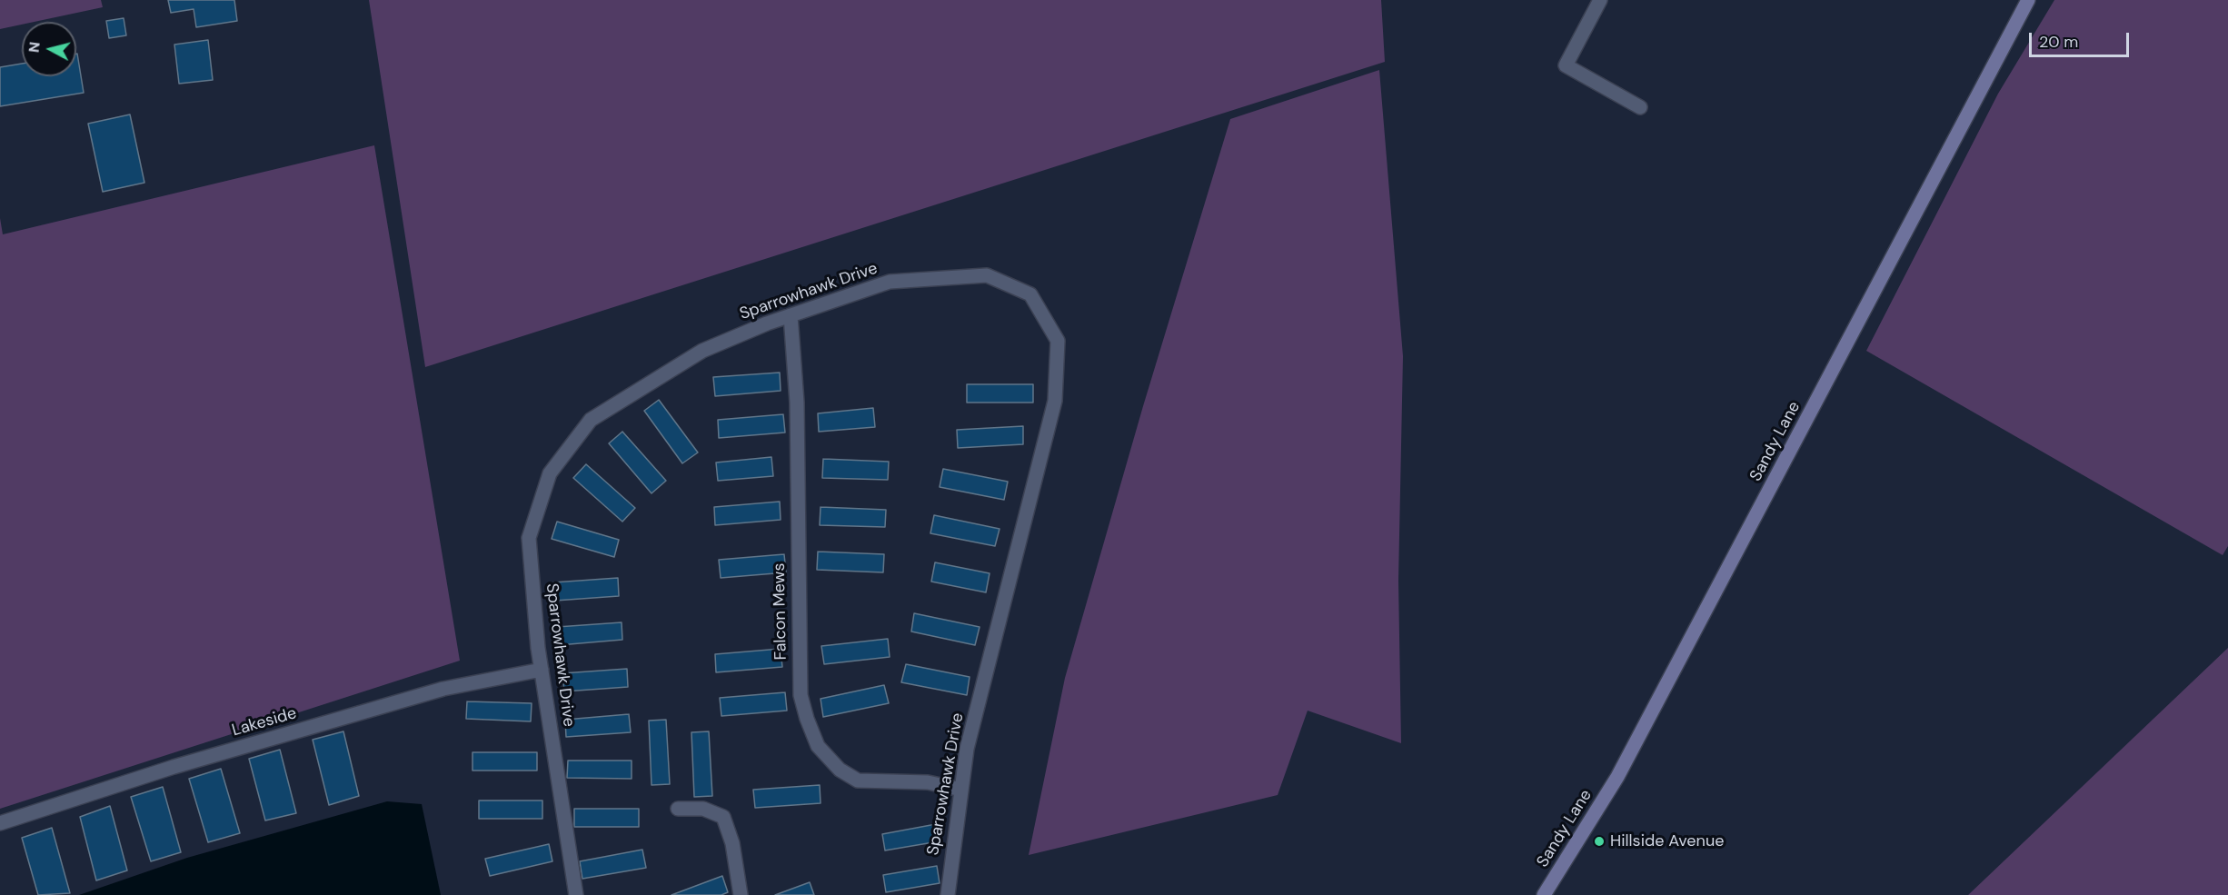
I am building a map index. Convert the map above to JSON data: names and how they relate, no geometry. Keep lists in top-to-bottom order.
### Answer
{
  "streets": {
    "main road": ["Sandy Lane"],
    "street": ["Sparrowhawk Drive", "Falcon Mews", "Lakeside"]
  },
  "crossings": [
    ["Sparrowhawk Drive", "Falcon Mews"],
    ["Sparrowhawk Drive", "Lakeside"]
  ],
  "places": ["Hillside Avenue"],
  "scale_bar": "20 m",
  "north": "left"
}
